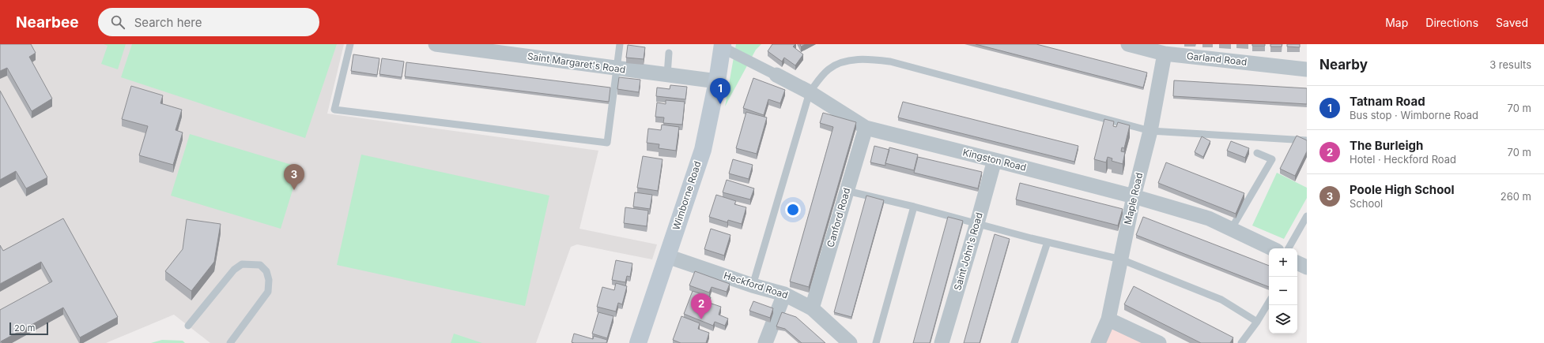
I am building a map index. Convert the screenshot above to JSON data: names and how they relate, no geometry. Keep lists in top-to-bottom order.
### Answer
{
  "streets": {
    "main road": ["Wimborne Road"],
    "street": [
      "Garland Road",
      "Saint Margaret's Road",
      "Kingston Road",
      "Maple Road",
      "Canford Road",
      "Saint John's Road",
      "Heckford Road"
    ]
  },
  "crossings": [
    ["Garland Road", "Maple Road"],
    ["Saint Margaret's Road", "Wimborne Road"],
    ["Kingston Road", "Wimborne Road"],
    ["Kingston Road", "Maple Road"],
    ["Kingston Road", "Canford Road"],
    ["Kingston Road", "Saint John's Road"],
    ["Wimborne Road", "Heckford Road"],
    ["Canford Road", "Heckford Road"]
  ],
  "scale_bar": "20 m",
  "page": {
    "header": "Nearbee",
    "search": "Search here",
    "nav": ["Map", "Directions", "Saved"],
    "heading": ["Nearby", "3 results"],
    "pins": ["1", "3", "2"],
    "list": [
      {
        "mark": "1",
        "name": "Tatnam Road",
        "note": "Bus stop · Wimborne Road",
        "value": "70 m"
      },
      {
        "mark": "2",
        "name": "The Burleigh",
        "note": "Hotel · Heckford Road",
        "value": "70 m"
      },
      {
        "mark": "3",
        "name": "Poole High School",
        "note": "School",
        "value": "260 m"
      }
    ],
    "map_buttons": ["+", "−"],
    "scale": "20 m"
  }
}
